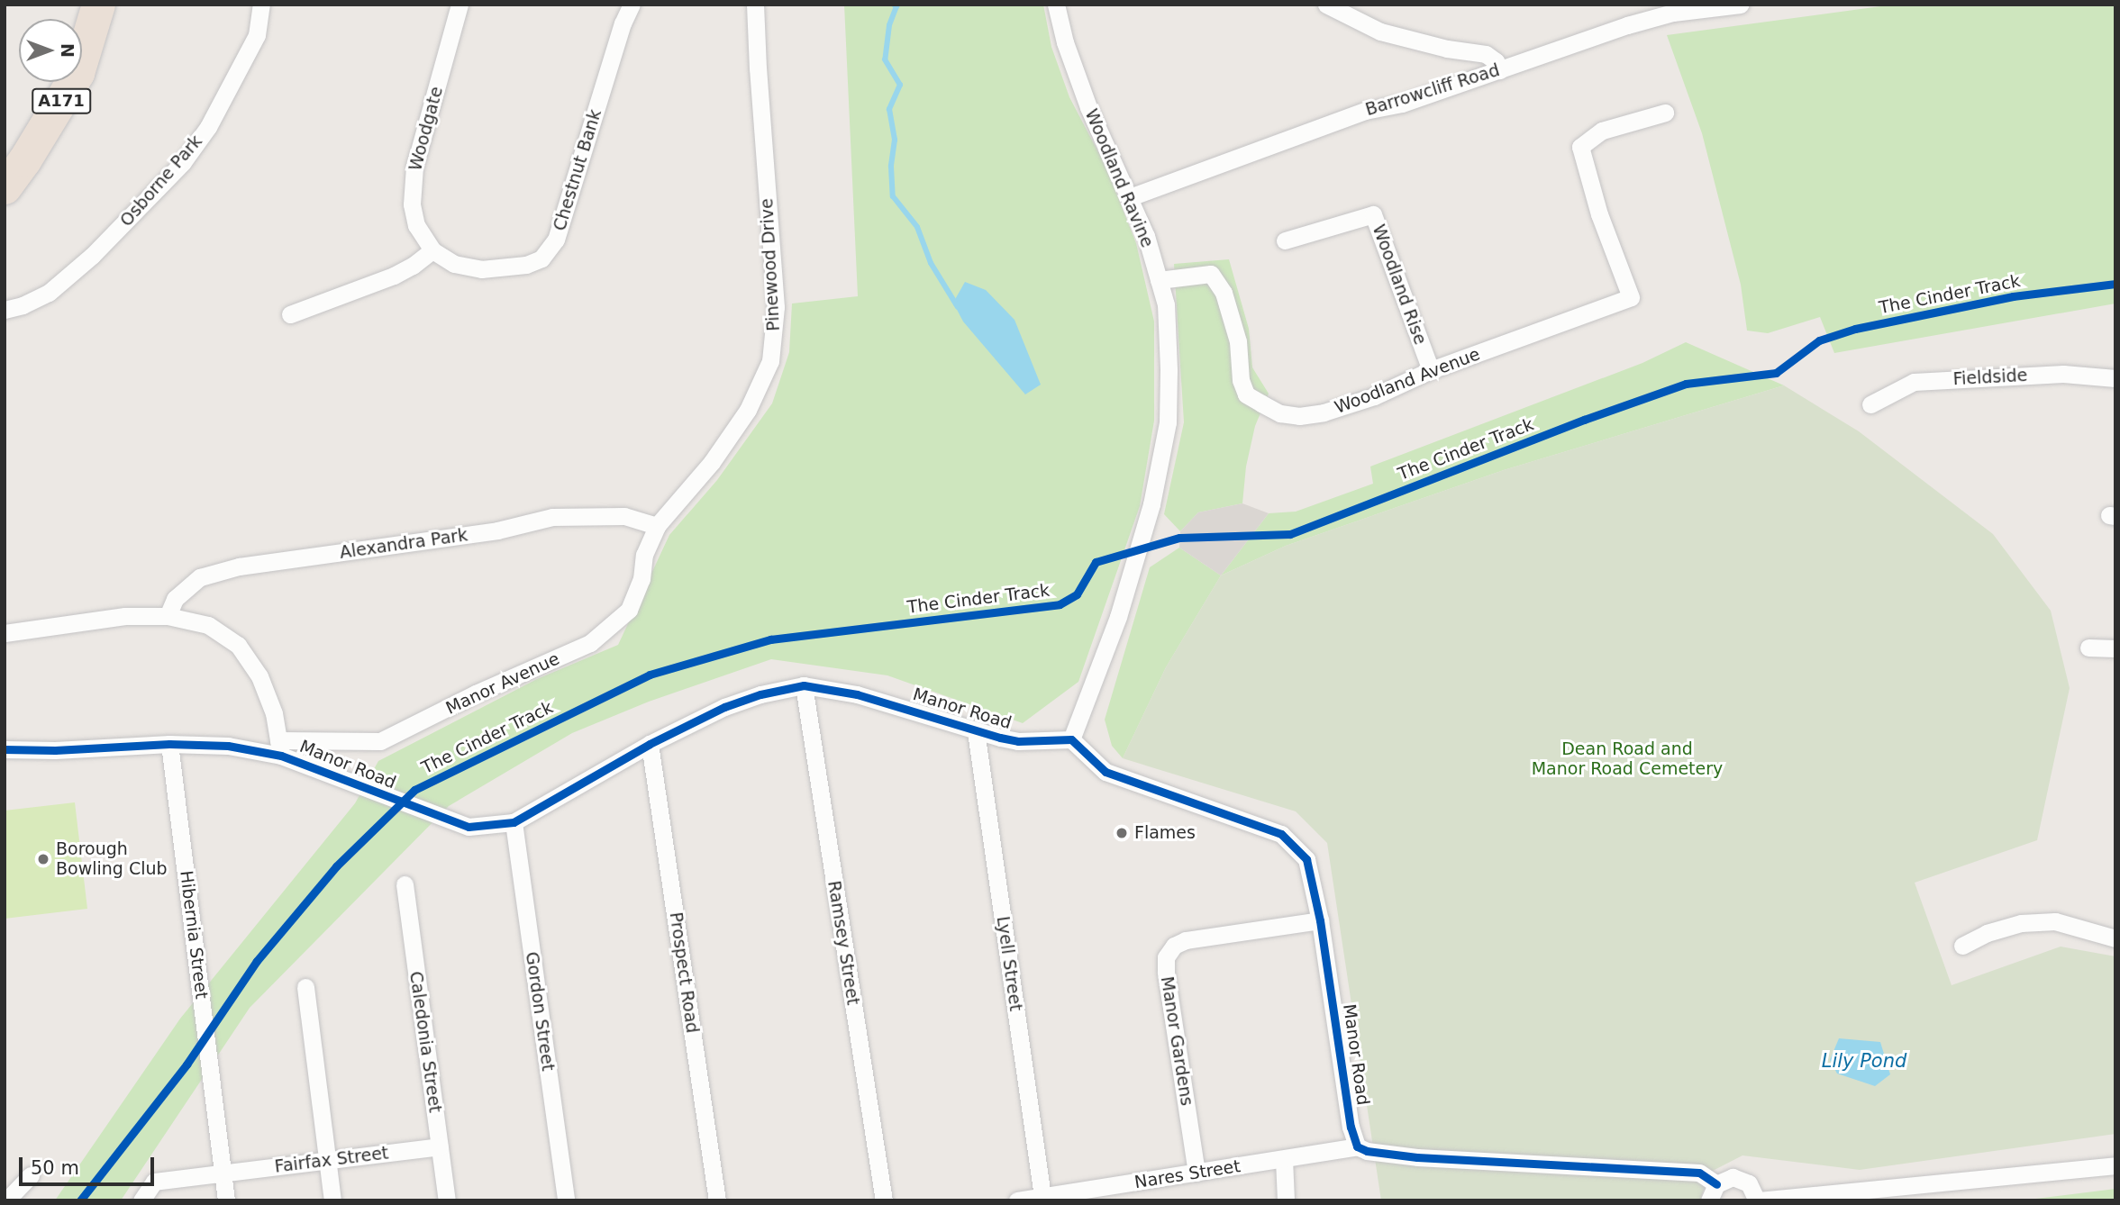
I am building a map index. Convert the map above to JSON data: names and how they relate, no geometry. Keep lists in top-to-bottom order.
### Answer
{
  "streets": {
    "highway": ["A171"],
    "street": [
      "Barrowcliff Road",
      "Woodgate",
      "Chestnut Bank",
      "Woodland Ravine",
      "Osborne Park",
      "Pinewood Drive",
      "Woodland Rise",
      "Fieldside",
      "Woodland Avenue",
      "Alexandra Park",
      "Manor Avenue",
      "Manor Road",
      "Hibernia Street",
      "Ramsey Street",
      "Lyell Street",
      "Prospect Road",
      "Gordon Street",
      "Manor Gardens",
      "Caledonia Street",
      "Fairfax Street",
      "Nares Street"
    ],
    "cycle path": ["The Cinder Track"]
  },
  "crossings": [
    ["Barrowcliff Road", "Woodland Ravine"],
    ["Woodgate", "Chestnut Bank"],
    ["Woodland Ravine", "Woodland Avenue"],
    ["Woodland Ravine", "Manor Road"],
    ["Pinewood Drive", "Alexandra Park"],
    ["Pinewood Drive", "Manor Avenue"],
    ["Woodland Rise", "Woodland Avenue"],
    ["Alexandra Park", "Manor Avenue"],
    ["Manor Avenue", "Manor Road"],
    ["Manor Road", "Hibernia Street"],
    ["Manor Road", "Ramsey Street"],
    ["Manor Road", "Lyell Street"],
    ["Manor Road", "Prospect Road"],
    ["Manor Road", "Gordon Street"],
    ["Manor Road", "Manor Gardens"],
    ["Manor Road", "Nares Street"],
    ["Hibernia Street", "Fairfax Street"],
    ["Lyell Street", "Nares Street"],
    ["Manor Gardens", "Nares Street"],
    ["Caledonia Street", "Fairfax Street"]
  ],
  "water": ["Lily Pond"],
  "parks": ["Dean Road and Manor Road Cemetery"],
  "places": ["Flames", "Borough Bowling Club"],
  "scale_bar": "50 m",
  "north": "right"
}
